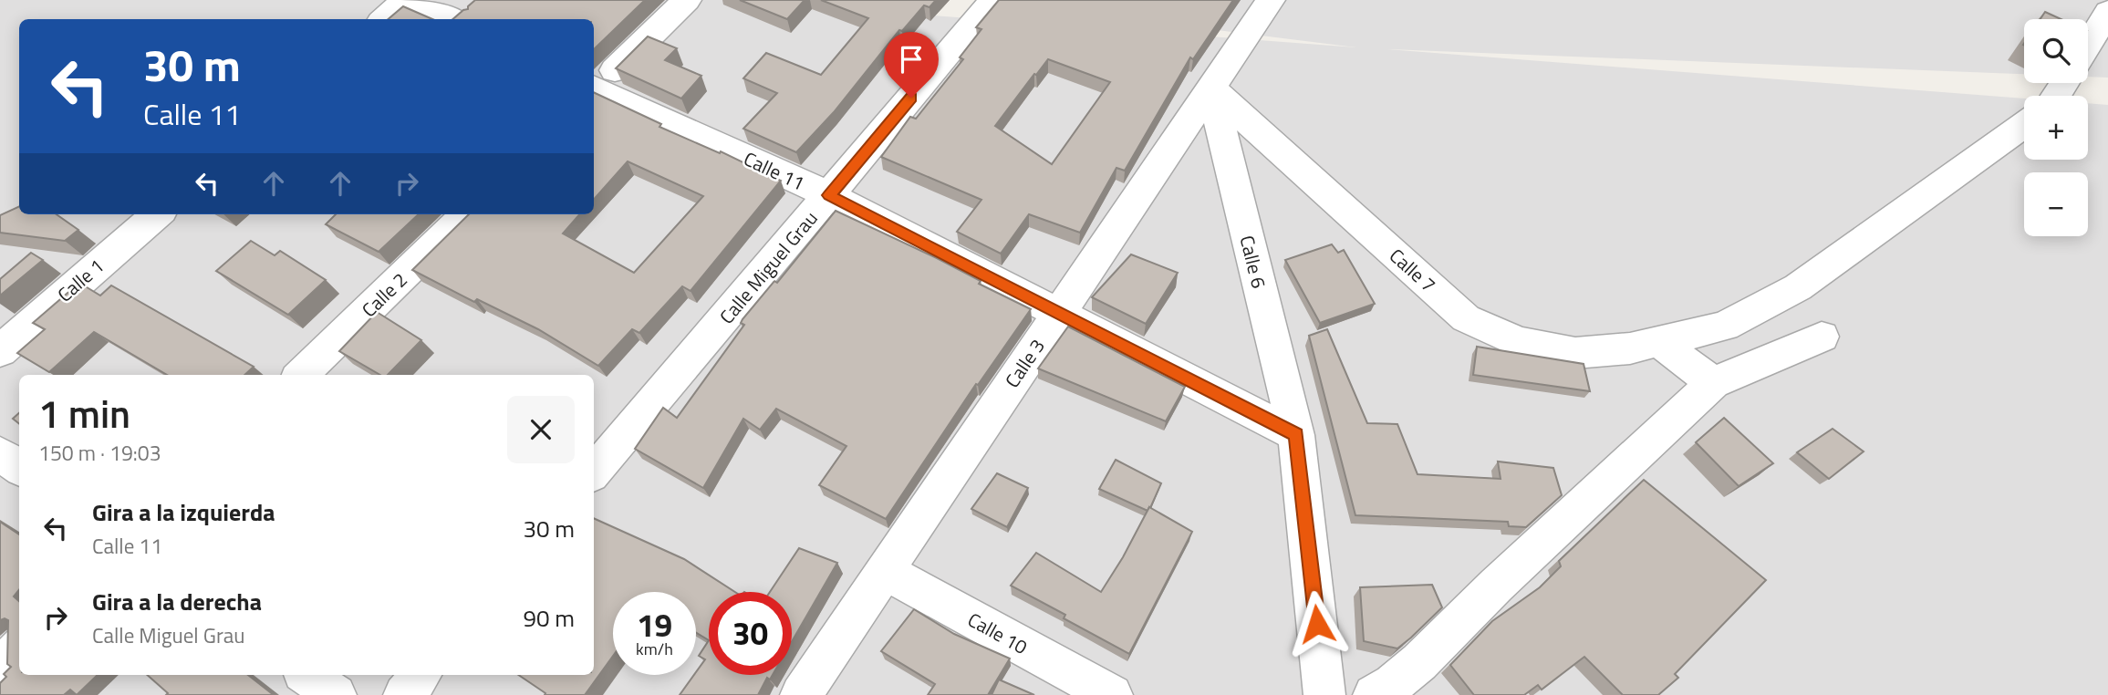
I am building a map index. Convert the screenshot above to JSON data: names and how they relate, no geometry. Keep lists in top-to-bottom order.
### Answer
{
  "streets": {
    "street": [
      "Calle 11",
      "Calle 6",
      "Calle Miguel Grau",
      "Calle 7",
      "Calle 1",
      "Calle 2",
      "Calle 3",
      "Calle 10"
    ]
  },
  "crossings": [
    ["Calle 11", "Calle 6"],
    ["Calle 11", "Calle Miguel Grau"],
    ["Calle 11", "Calle 3"],
    ["Calle 6", "Calle 7"],
    ["Calle 6", "Calle 3"],
    ["Calle 7", "Calle 3"],
    ["Calle 3", "Calle 10"]
  ],
  "page": {
    "map_buttons": ["+", "−"],
    "turn": ["30 m", "Calle 11"],
    "heading": ["1 min", "150 m · 19:03"],
    "list": [
      {
        "name": "Gira a la izquierda",
        "note": "Calle 11",
        "value": "30 m"
      },
      {
        "name": "Gira a la derecha",
        "note": "Calle Miguel Grau",
        "value": "90 m"
      }
    ],
    "speed": "19 km/h",
    "limit": "30"
  }
}
